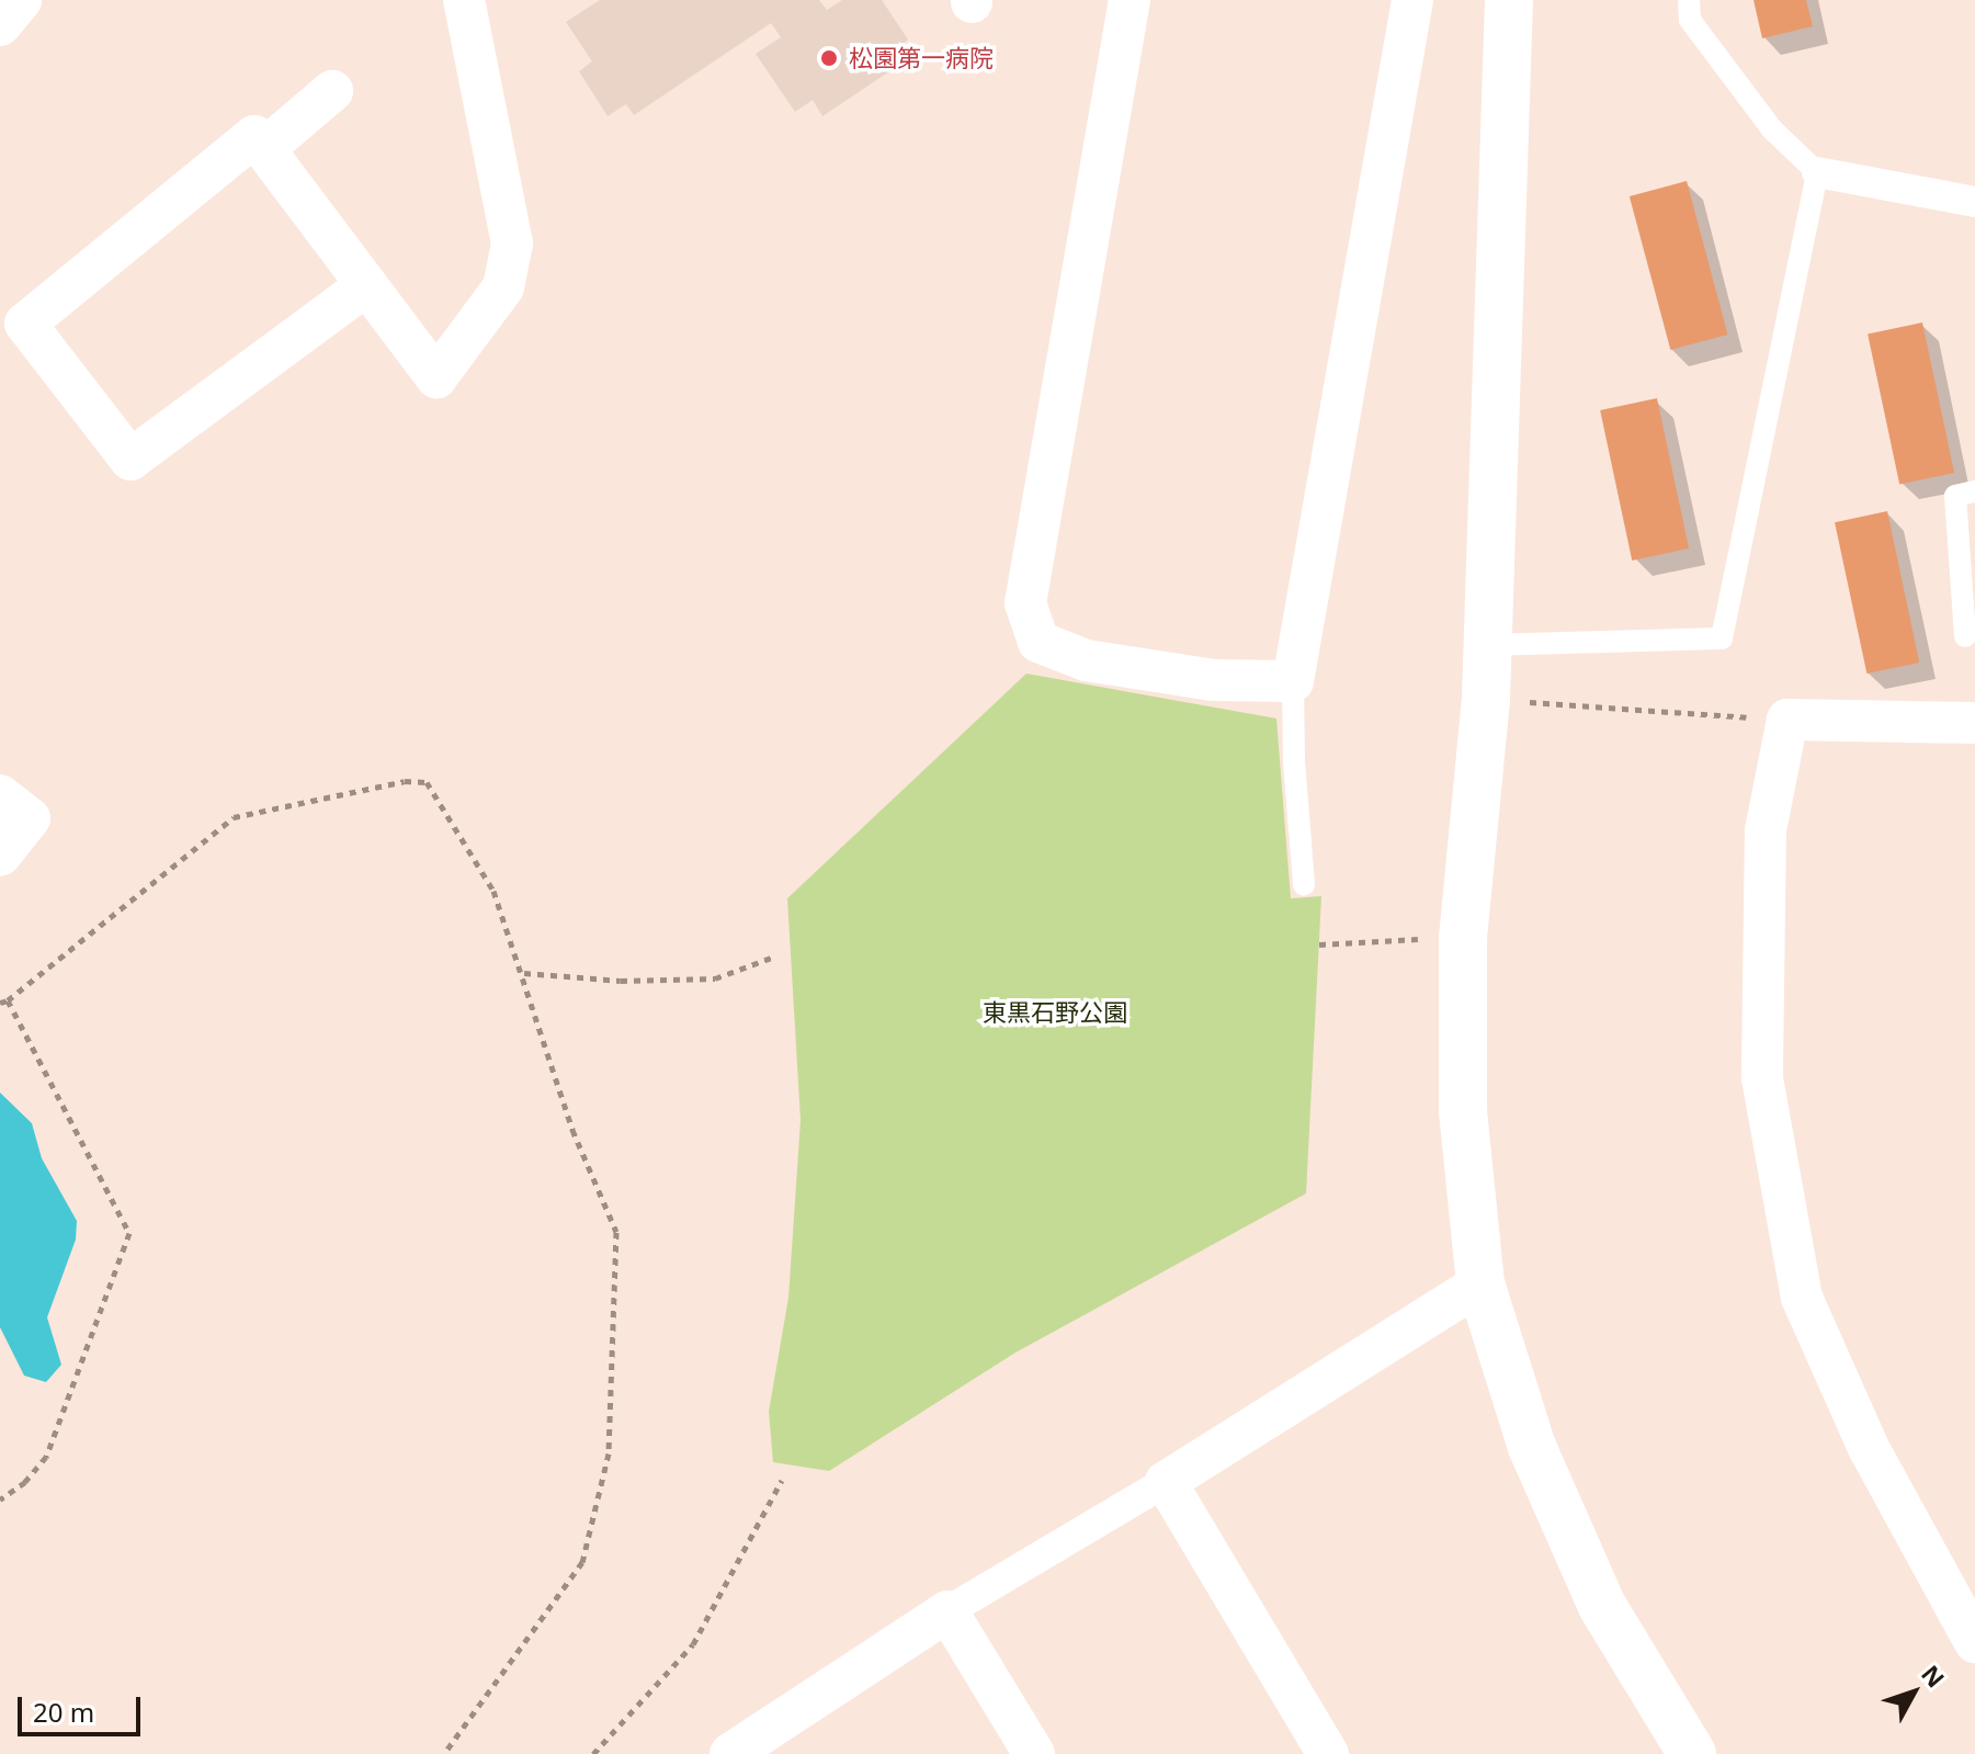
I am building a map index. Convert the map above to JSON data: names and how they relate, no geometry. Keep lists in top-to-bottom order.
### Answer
{
  "parks": ["東黒石野公園"],
  "places": ["松園第一病院"],
  "scale_bar": "20 m",
  "north": "top right"
}
